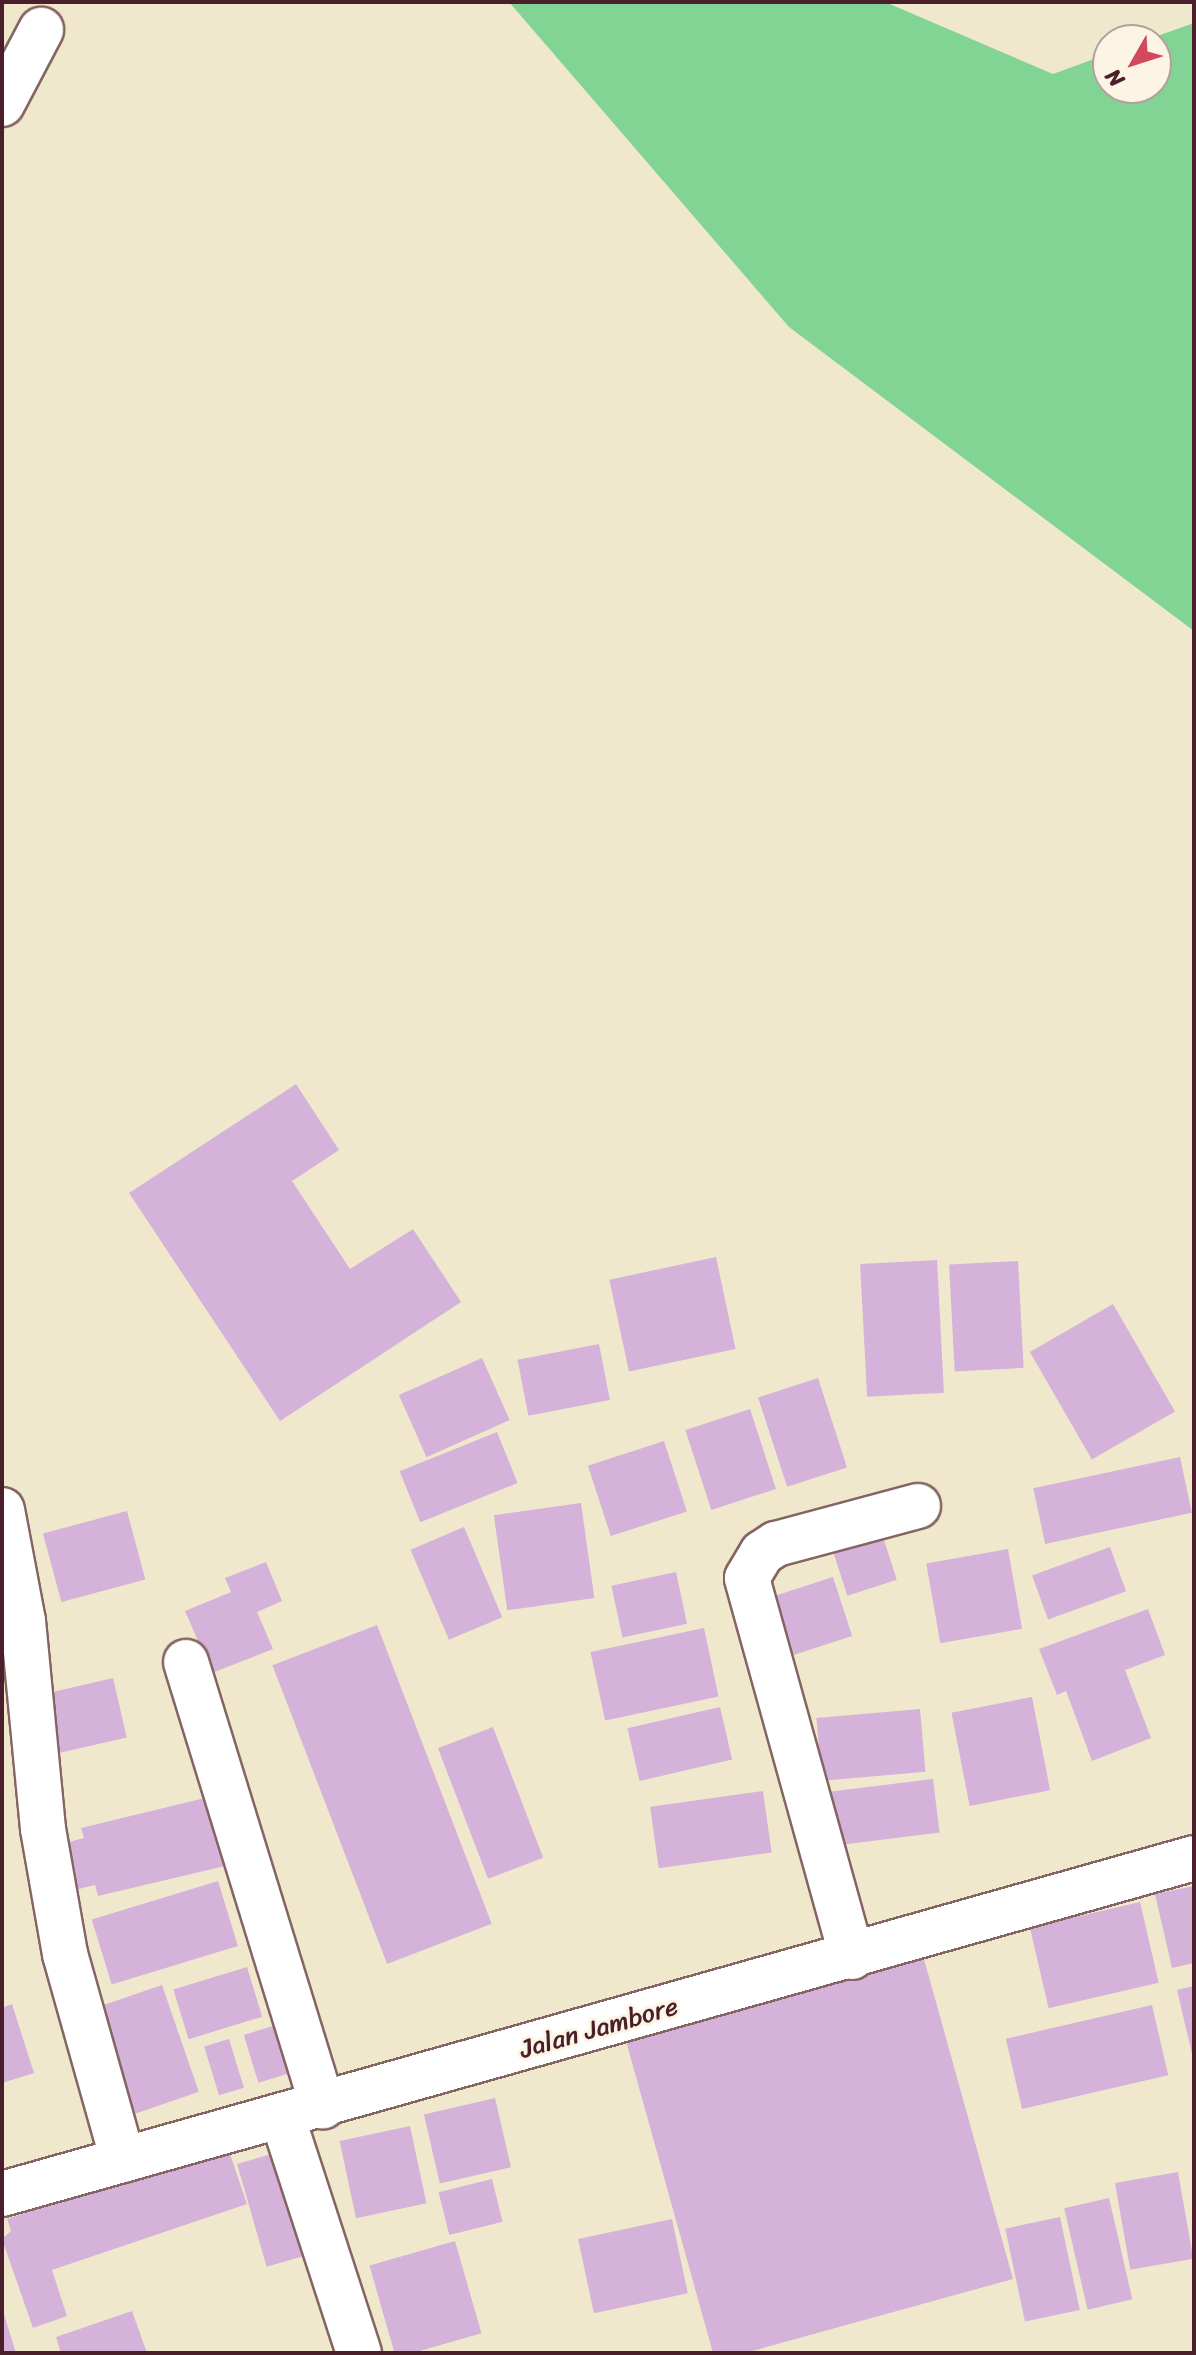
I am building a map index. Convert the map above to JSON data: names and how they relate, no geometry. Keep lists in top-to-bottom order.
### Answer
{
  "streets": {
    "street": ["Jalan Jambore"]
  },
  "north": "bottom left"
}
